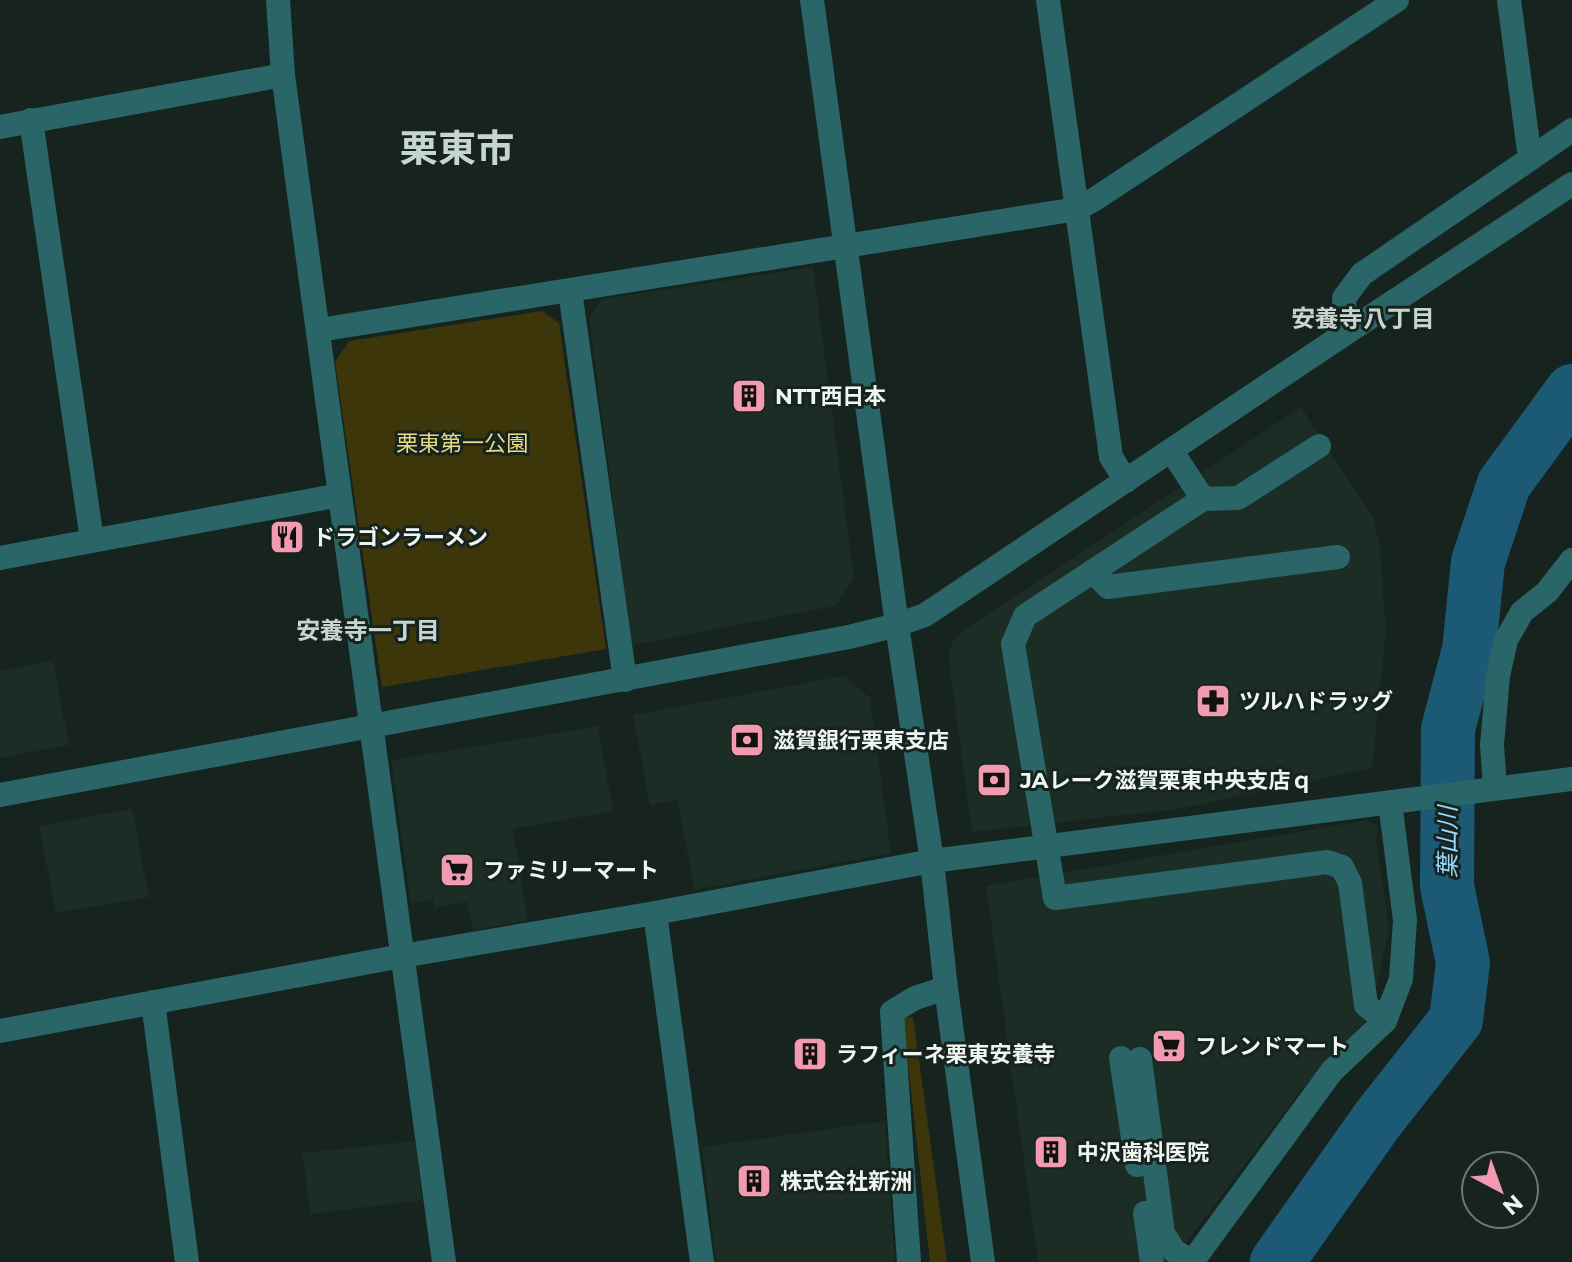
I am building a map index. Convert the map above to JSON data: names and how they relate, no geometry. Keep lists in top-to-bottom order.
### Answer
{
  "districts": ["栗東市", "安養寺八丁目", "安養寺一丁目"],
  "water": ["葉山川"],
  "parks": ["栗東第一公園"],
  "places": {
    "building": [
      "NTT西日本",
      "ラフィーネ栗東安養寺",
      "中沢歯科医院",
      "株式会社新洲"
    ],
    "restaurant": ["ドラゴンラーメン"],
    "pharmacy": ["ツルハドラッグ"],
    "bank": ["滋賀銀行栗東支店", "JAレーク滋賀栗東中央支店ｑ"],
    "supermarket": ["ファミリーマート", "フレンドマート"]
  },
  "north": "bottom right"
}
